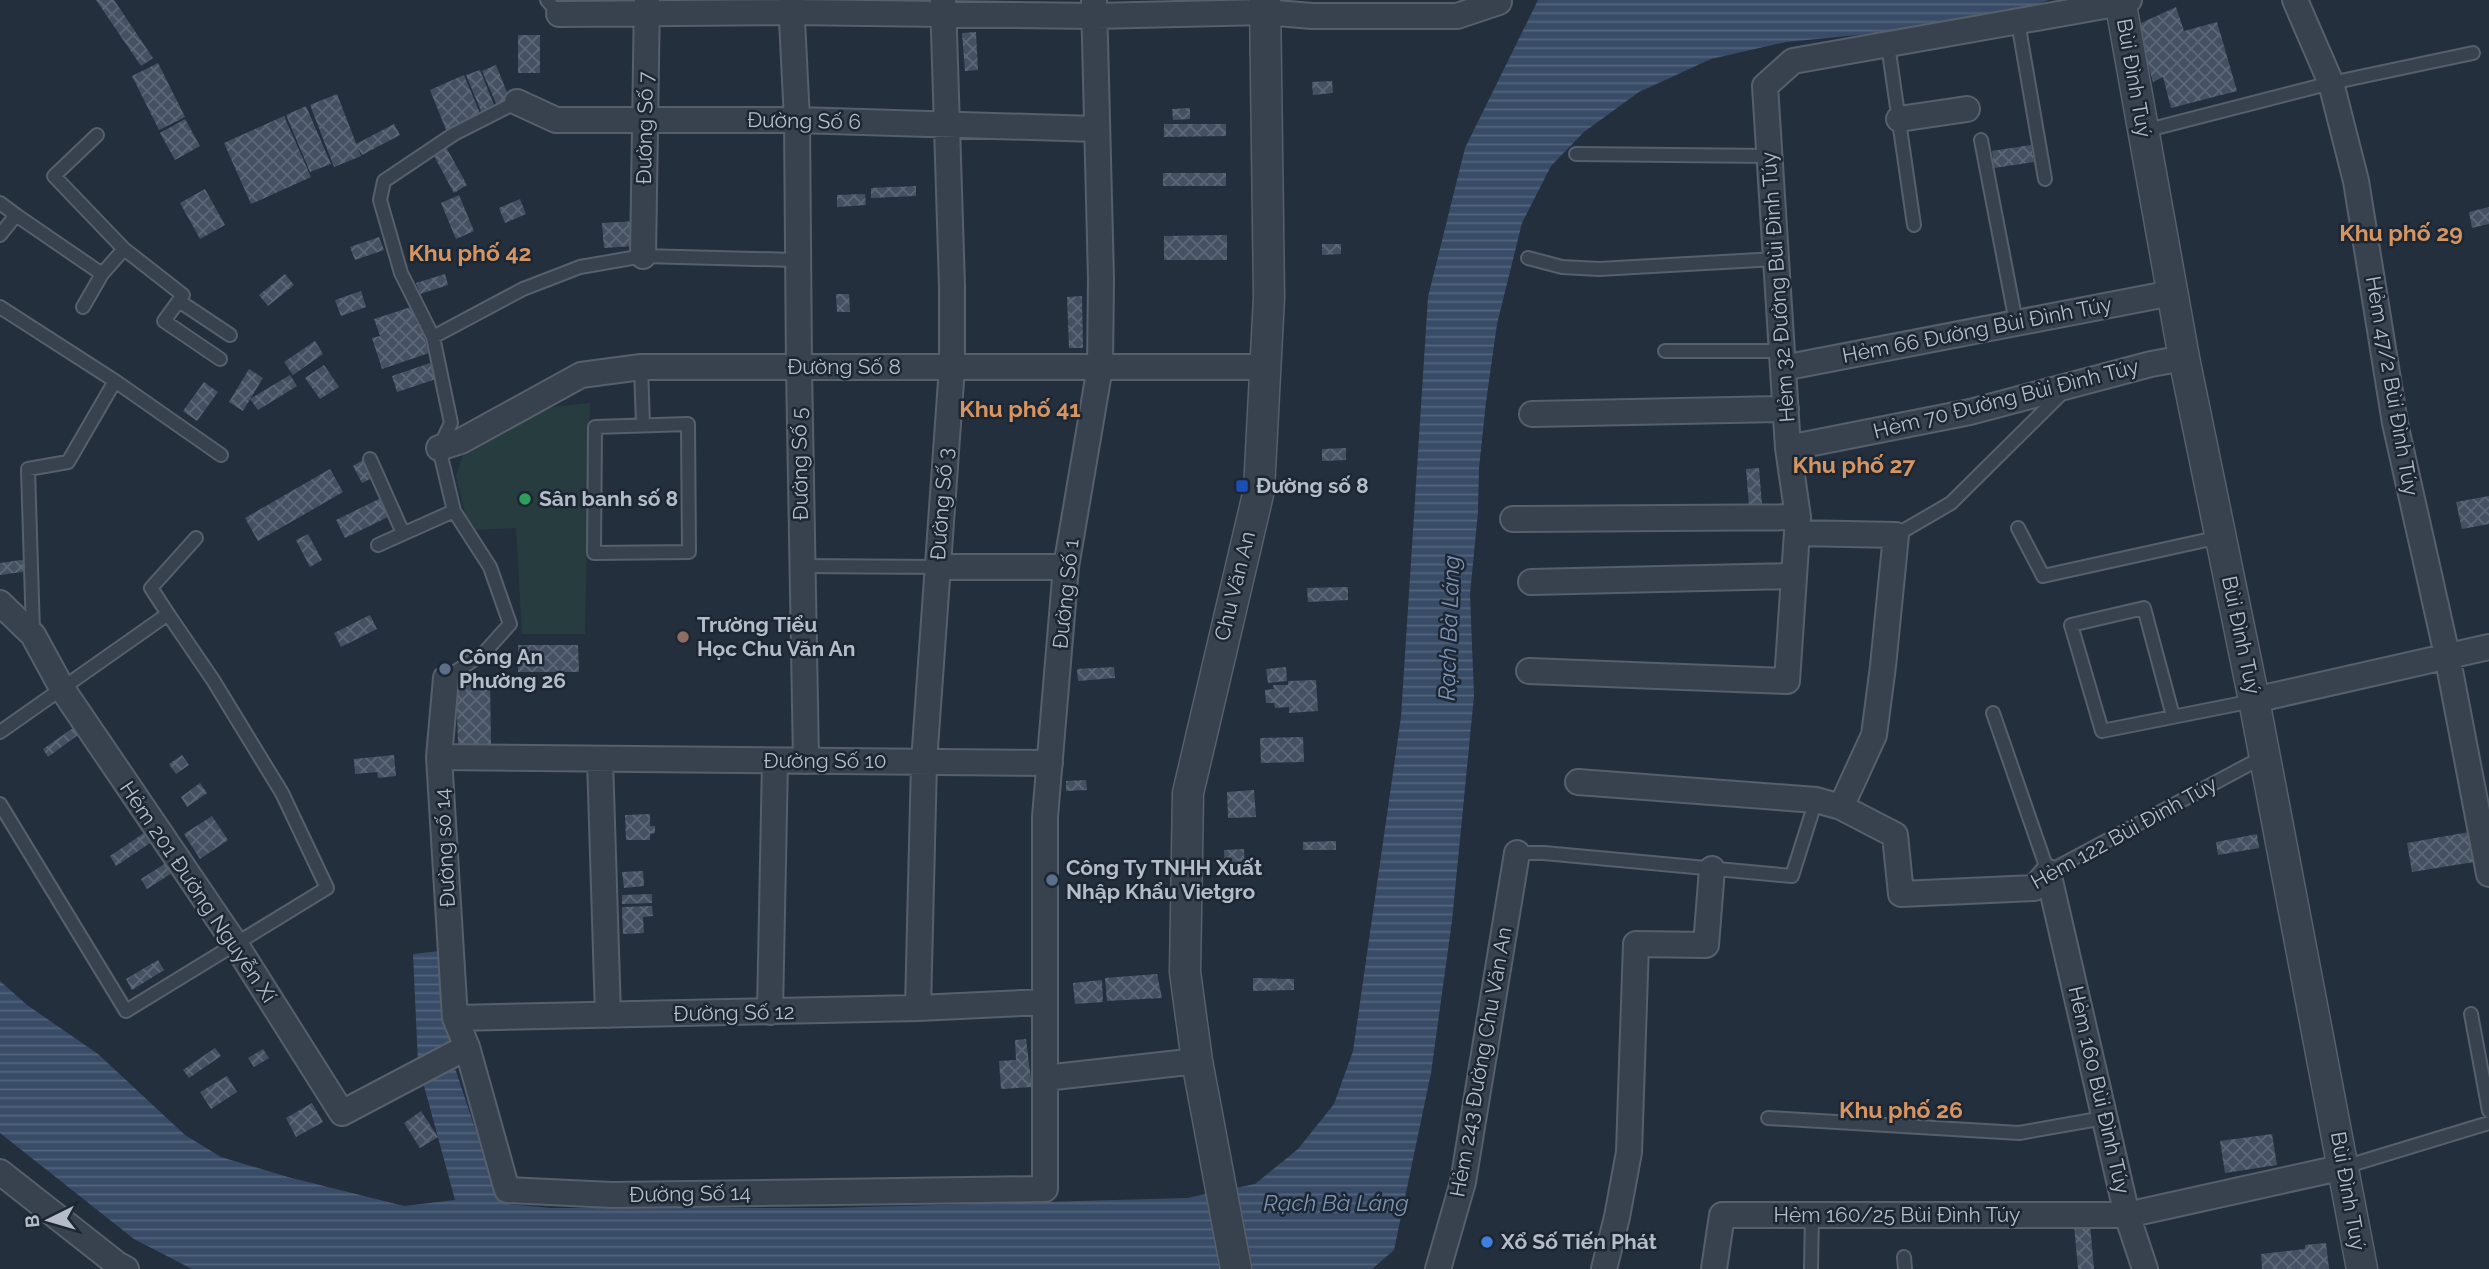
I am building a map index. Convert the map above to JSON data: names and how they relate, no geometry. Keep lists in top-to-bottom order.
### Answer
{
  "streets": {
    "street": [
      "Bùi Đình Tuý",
      "Đường Số 6",
      "Đường Số 7",
      "Hẻm 32 Đường Bùi Đình Túy",
      "Hẻm 66 Đường Bùi Đình Túy",
      "Đường Số 8",
      "Hẻm 47/2 Bùi Đình Túy",
      "Hẻm 70 Đường Bùi Đình Túy",
      "Đường Số 5",
      "Đường Số 3",
      "Chu Văn An",
      "Đường Số 1",
      "Đường Số 10",
      "Hẻm 122 Bùi Đình Túy",
      "Đường số 14",
      "Hẻm 201 Đường Nguyễn Xí",
      "Đường Số 12",
      "Hẻm 243 Đường Chu Văn An",
      "Hẻm 160 Bùi Đình Túy",
      "Đường Số 14",
      "Hẻm 160/25 Bùi Đình Túy"
    ]
  },
  "crossings": [
    ["Bùi Đình Tuý", "Hẻm 32 Đường Bùi Đình Túy"],
    ["Bùi Đình Tuý", "Hẻm 66 Đường Bùi Đình Túy"],
    ["Bùi Đình Tuý", "Hẻm 70 Đường Bùi Đình Túy"],
    ["Bùi Đình Tuý", "Hẻm 122 Bùi Đình Túy"],
    ["Bùi Đình Tuý", "Hẻm 160 Bùi Đình Túy"],
    ["Đường Số 6", "Đường Số 7"],
    ["Đường Số 6", "Đường Số 5"],
    ["Đường Số 6", "Đường Số 3"],
    ["Đường Số 6", "Đường Số 1"],
    ["Hẻm 32 Đường Bùi Đình Túy", "Hẻm 66 Đường Bùi Đình Túy"],
    ["Hẻm 32 Đường Bùi Đình Túy", "Hẻm 70 Đường Bùi Đình Túy"],
    ["Đường Số 8", "Đường Số 5"],
    ["Đường Số 8", "Đường Số 3"],
    ["Đường Số 8", "Chu Văn An"],
    ["Đường Số 8", "Đường Số 1"],
    ["Đường Số 5", "Đường Số 10"],
    ["Đường Số 3", "Đường Số 10"],
    ["Đường Số 3", "Đường Số 12"],
    ["Đường Số 1", "Đường Số 10"],
    ["Đường Số 1", "Đường Số 12"],
    ["Đường Số 1", "Đường Số 14"],
    ["Đường Số 10", "Đường số 14"],
    ["Hẻm 122 Bùi Đình Túy", "Hẻm 160 Bùi Đình Túy"],
    ["Đường số 14", "Đường Số 12"],
    ["Hẻm 201 Đường Nguyễn Xí", "Đường Số 14"],
    ["Hẻm 160 Bùi Đình Túy", "Hẻm 160/25 Bùi Đình Túy"]
  ],
  "districts": [
    "Khu phố 29",
    "Khu phố 42",
    "Khu phố 41",
    "Khu phố 27",
    "Khu phố 26"
  ],
  "water": ["Rạch Bà Láng"],
  "places": {
    "transit": ["Đường số 8"],
    "other": [
      "Sân banh số 8",
      "Trường Tiểu Học Chu Văn An",
      "Công An Phường 26",
      "Công Ty TNHH Xuất Nhập Khẩu Vietgro",
      "Xổ Số Tiến Phát"
    ]
  },
  "north": "left"
}
